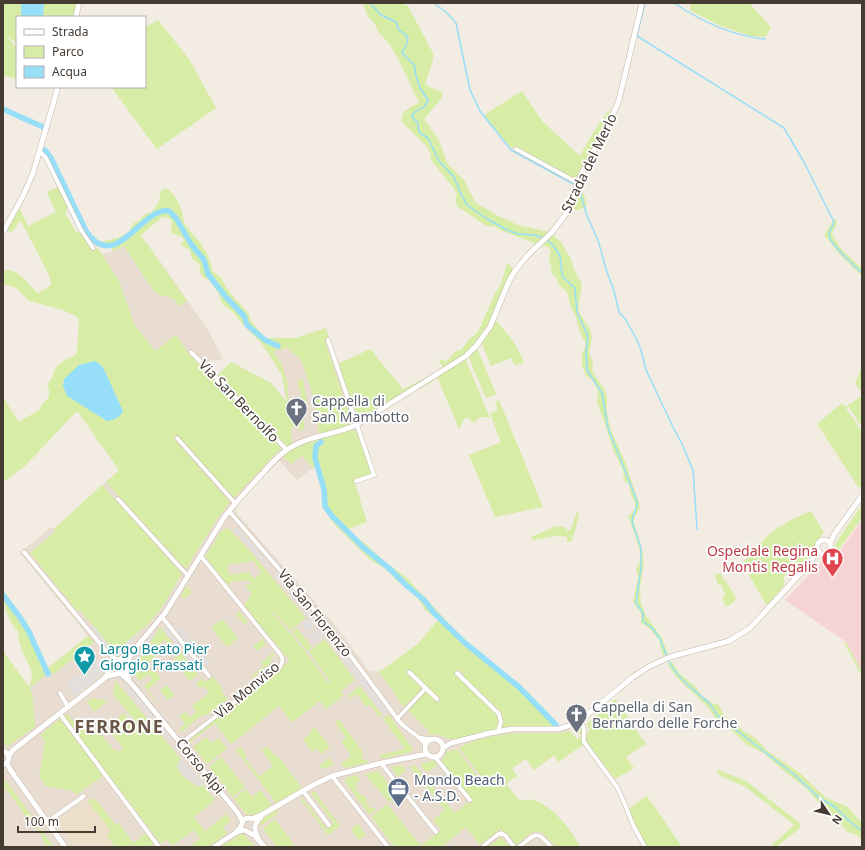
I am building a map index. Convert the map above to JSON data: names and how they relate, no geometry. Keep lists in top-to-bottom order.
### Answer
{
  "streets": {
    "street": [
      "Strada del Merlo",
      "Via San Bernolfo",
      "Via San Fiorenzo",
      "Via Monviso",
      "Corso Alpi"
    ]
  },
  "crossings": [
    ["Strada del Merlo", "Via San Bernolfo"],
    ["Via San Bernolfo", "Via San Fiorenzo"],
    ["Via San Bernolfo", "Via Monviso"],
    ["Via San Bernolfo", "Corso Alpi"],
    ["Via Monviso", "Corso Alpi"]
  ],
  "districts": ["FERRONE"],
  "places": {
    "church": ["Cappella di San Mambotto", "Cappella di San Bernardo delle Forche"],
    "hospital": ["Ospedale Regina Montis Regalis"],
    "place": ["Largo Beato Pier Giorgio Frassati"],
    "office": ["Mondo Beach - A.S.D."]
  },
  "legend": ["Strada", "Parco", "Acqua"],
  "scale_bar": "100 m",
  "north": "bottom right"
}
